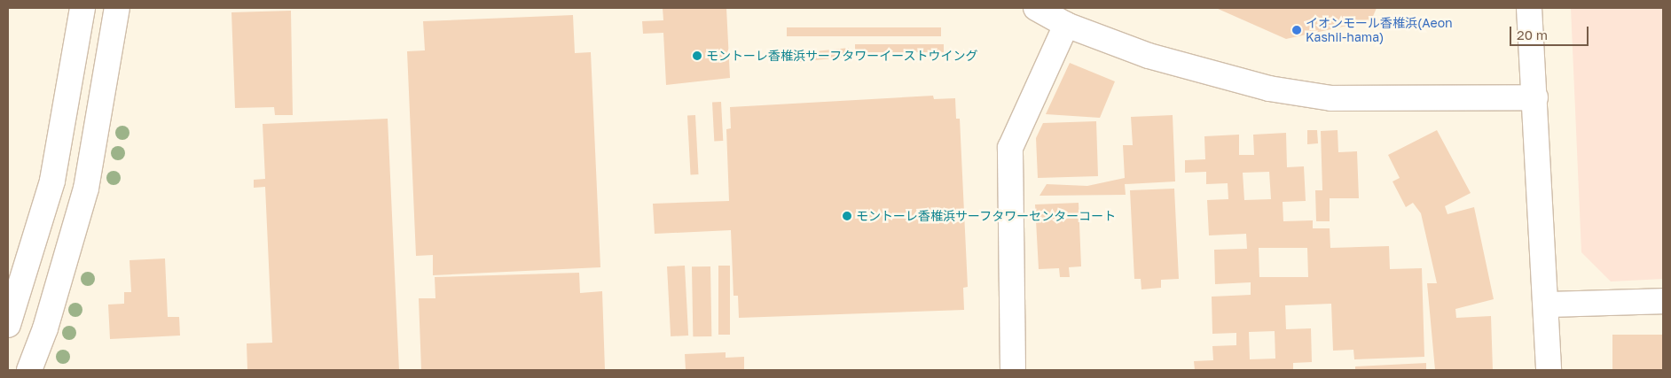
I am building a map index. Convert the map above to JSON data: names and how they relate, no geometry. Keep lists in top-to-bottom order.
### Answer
{
  "places": ["イオンモール香椎浜(Aeon Kashii-hama)", "モントーレ香椎浜サーフタワーイーストウイング", "モントーレ香椎浜サーフタワーセンターコート"],
  "scale_bar": "20 m"
}
